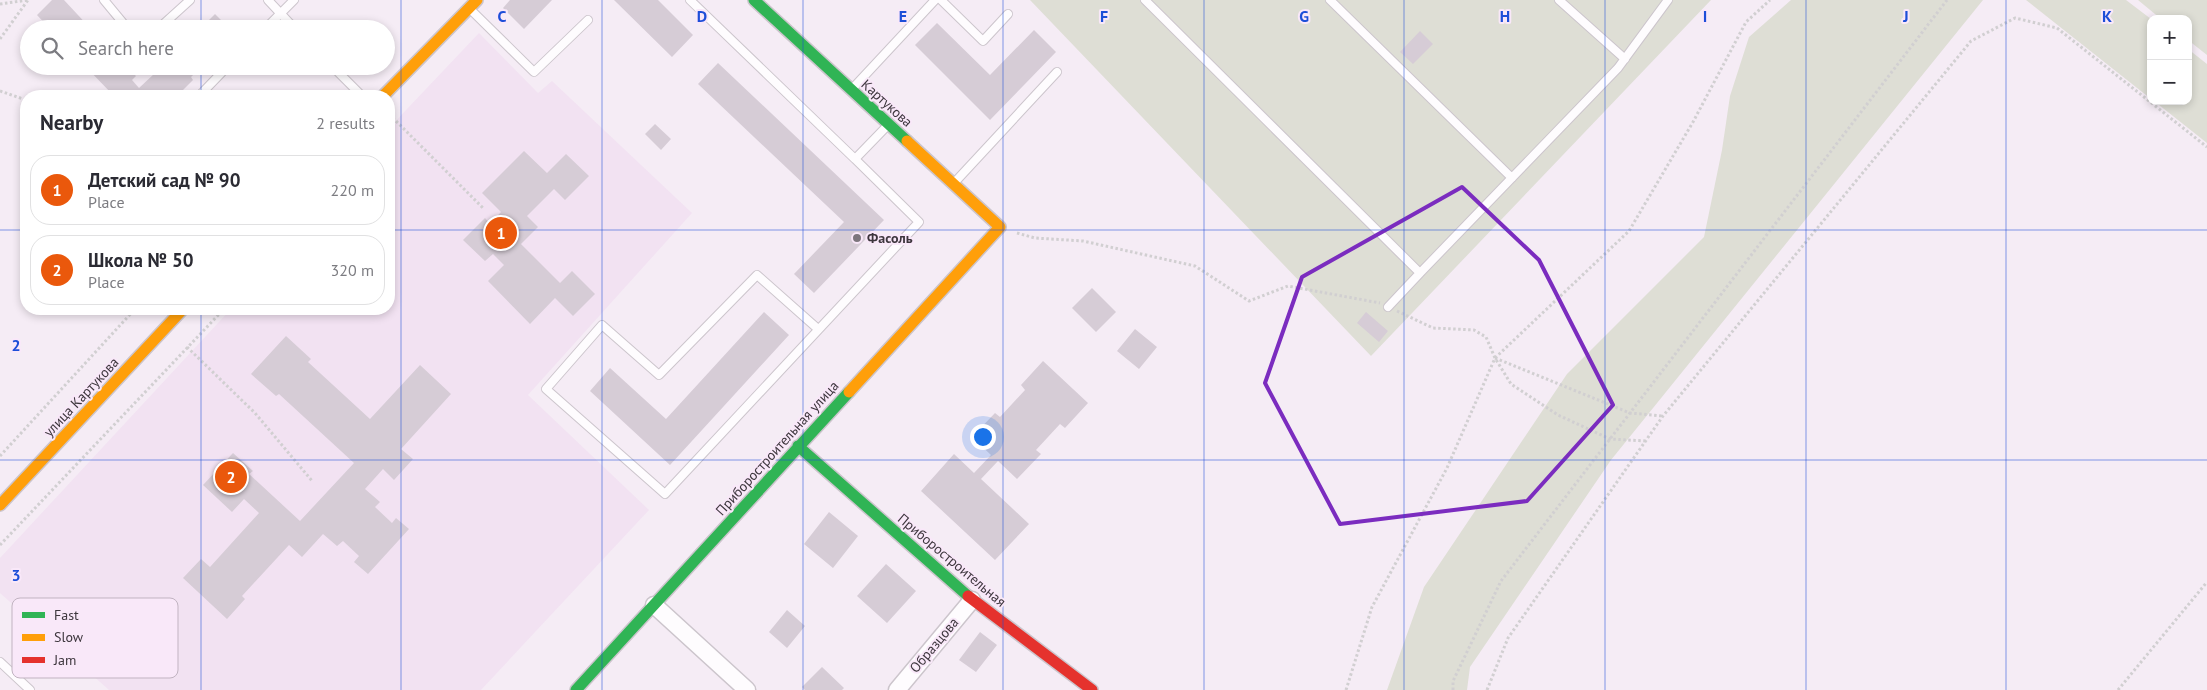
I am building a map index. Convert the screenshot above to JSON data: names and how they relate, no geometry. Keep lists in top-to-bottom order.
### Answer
{
  "streets": {
    "street": [
      "Картукова",
      "улица Картукова",
      "Приборостроительная улица",
      "Приборостроительная",
      "Образцова"
    ]
  },
  "crossings": [
    ["Картукова", "Приборостроительная улица"],
    ["Приборостроительная улица", "Приборостроительная"],
    ["Приборостроительная", "Образцова"]
  ],
  "places": ["Фасоль"],
  "legend": ["Fast", "Slow", "Jam"],
  "page": {
    "map_buttons": ["+", "−"],
    "search": "Search here",
    "heading": ["Nearby", "2 results"],
    "list": [
      {
        "mark": "1",
        "name": "Детский сад № 90",
        "note": "Place",
        "value": "220 m"
      },
      {
        "mark": "2",
        "name": "Школа № 50",
        "note": "Place",
        "value": "320 m"
      }
    ],
    "pins": ["1", "2"]
  },
  "grid": {
    "columns": [
      "C",
      "D",
      "E",
      "F",
      "G",
      "H",
      "I",
      "J",
      "K"
    ],
    "rows": ["2", "3"]
  }
}
